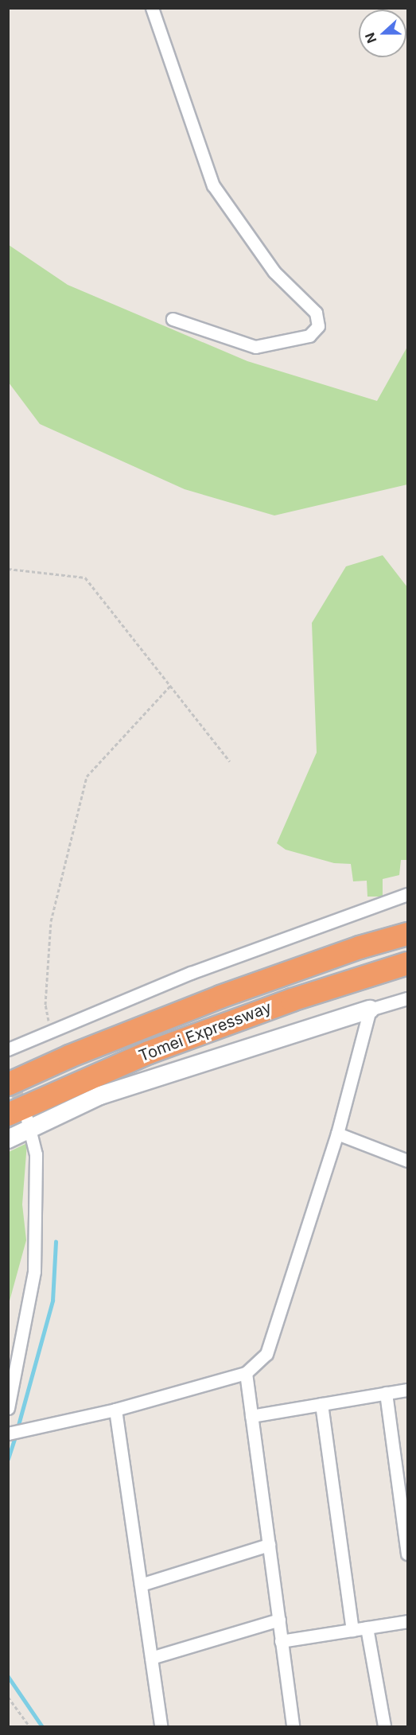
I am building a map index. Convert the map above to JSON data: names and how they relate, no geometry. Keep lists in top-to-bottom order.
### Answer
{
  "streets": {
    "highway": ["Tomei Expressway"]
  },
  "north": "left"
}
